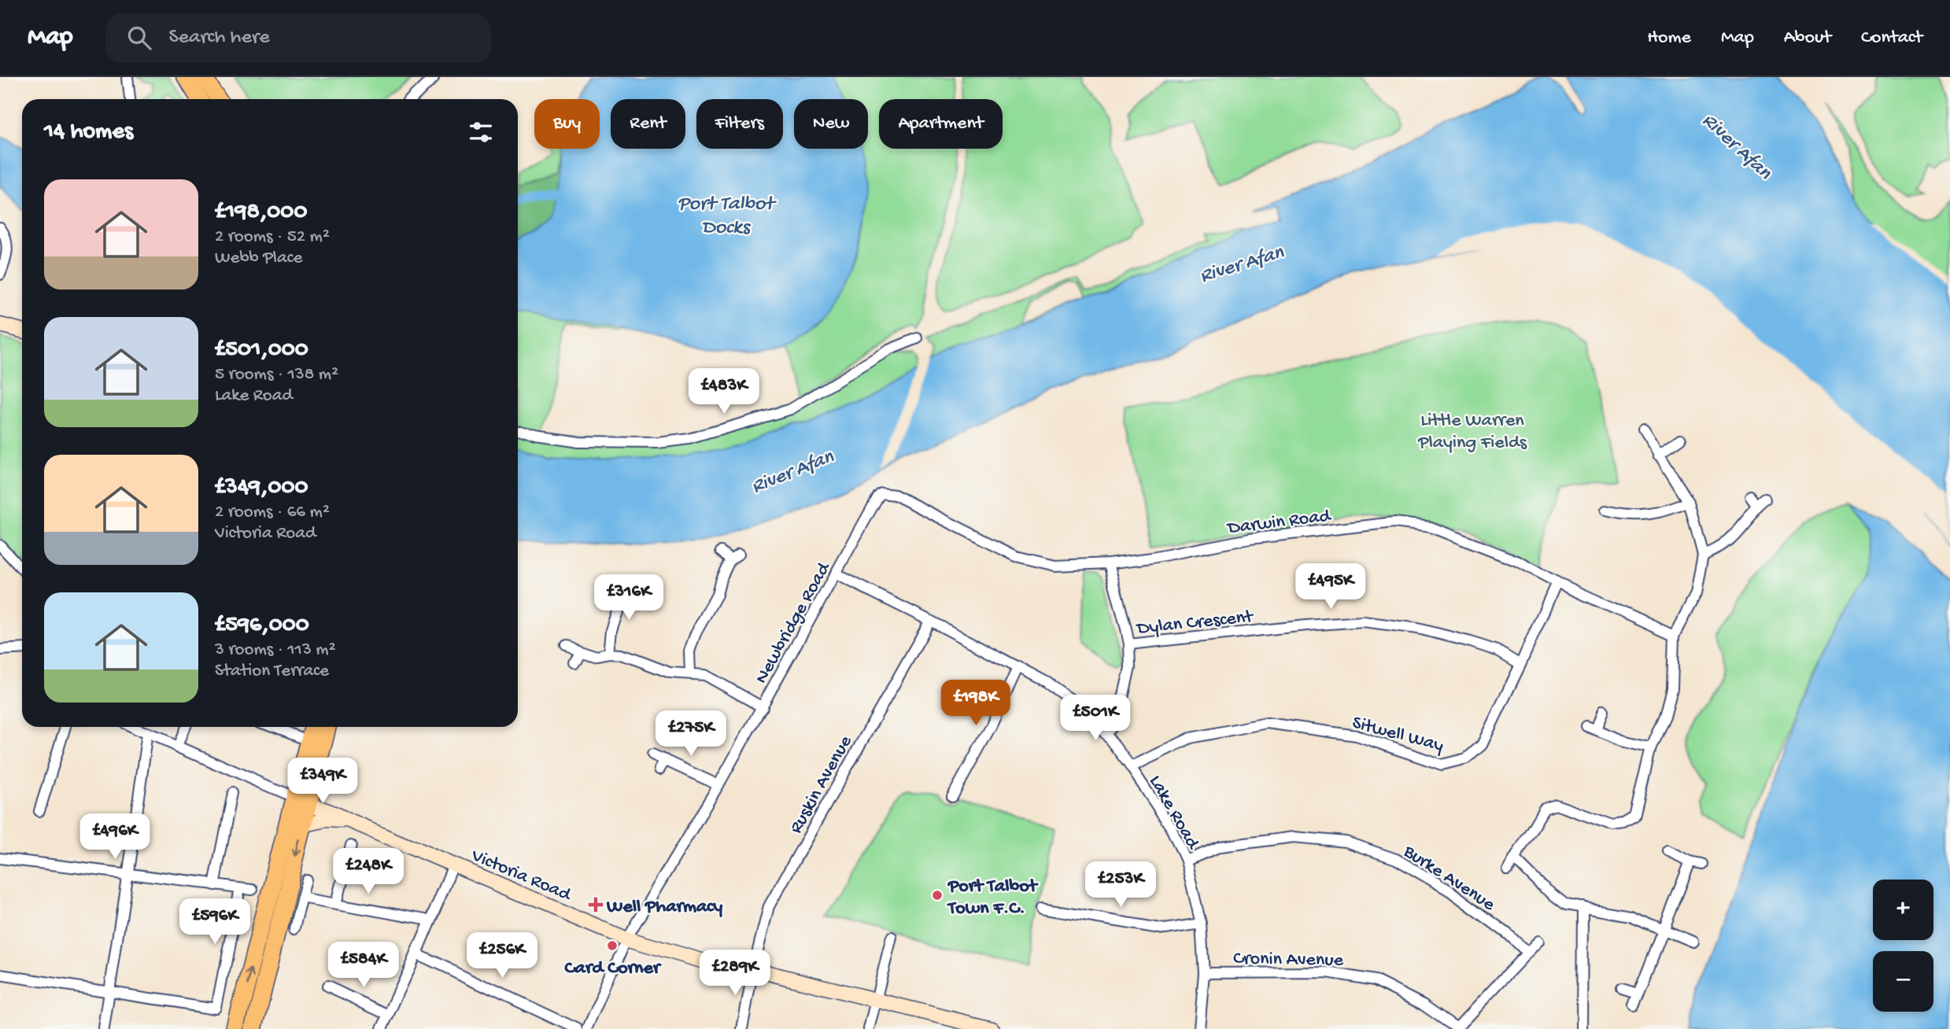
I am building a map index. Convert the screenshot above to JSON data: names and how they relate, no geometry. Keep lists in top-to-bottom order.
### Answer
{
  "streets": {
    "street": [
      "Darwin Road",
      "Dylan Crescent",
      "Newbridge Road",
      "Sitwell Way",
      "Ruskin Avenue",
      "Lake Road",
      "Victoria Road",
      "Burke Avenue",
      "Cronin Avenue"
    ]
  },
  "crossings": [
    ["Darwin Road", "Newbridge Road"],
    ["Darwin Road", "Sitwell Way"],
    ["Dylan Crescent", "Sitwell Way"],
    ["Newbridge Road", "Lake Road"],
    ["Newbridge Road", "Victoria Road"],
    ["Sitwell Way", "Lake Road"],
    ["Ruskin Avenue", "Lake Road"],
    ["Ruskin Avenue", "Victoria Road"],
    ["Lake Road", "Burke Avenue"],
    ["Lake Road", "Cronin Avenue"]
  ],
  "water": ["River Afan", "Port Talbot Docks"],
  "parks": ["Little Warren Playing Fields"],
  "places": {
    "other": ["Port Talbot Town F.C.", "Card Corner"],
    "health": ["Well Pharmacy"]
  },
  "page": {
    "header": "Map",
    "search": "Search here",
    "nav": [
      "Home",
      "Map",
      "About",
      "Contact"
    ],
    "chip": [
      "Buy",
      "Rent",
      "Filters",
      "New",
      "Apartment"
    ],
    "heading": "14 homes",
    "list": [
      {
        "name": "£198,000",
        "note": "2 rooms · 52 m² · Webb Place"
      },
      {
        "name": "£501,000",
        "note": "5 rooms · 138 m² · Lake Road"
      },
      {
        "name": "£349,000",
        "note": "2 rooms · 66 m² · Victoria Road"
      },
      {
        "name": "£596,000",
        "note": "3 rooms · 113 m² · Station Terrace"
      }
    ],
    "price": [
      "£483K",
      "£495K",
      "£316K",
      "£198K",
      "£501K",
      "£275K",
      "£349K",
      "£496K",
      "£248K",
      "£253K",
      "£596K",
      "£256K",
      "£584K",
      "£289K"
    ],
    "map_buttons": ["+", "−"]
  }
}
